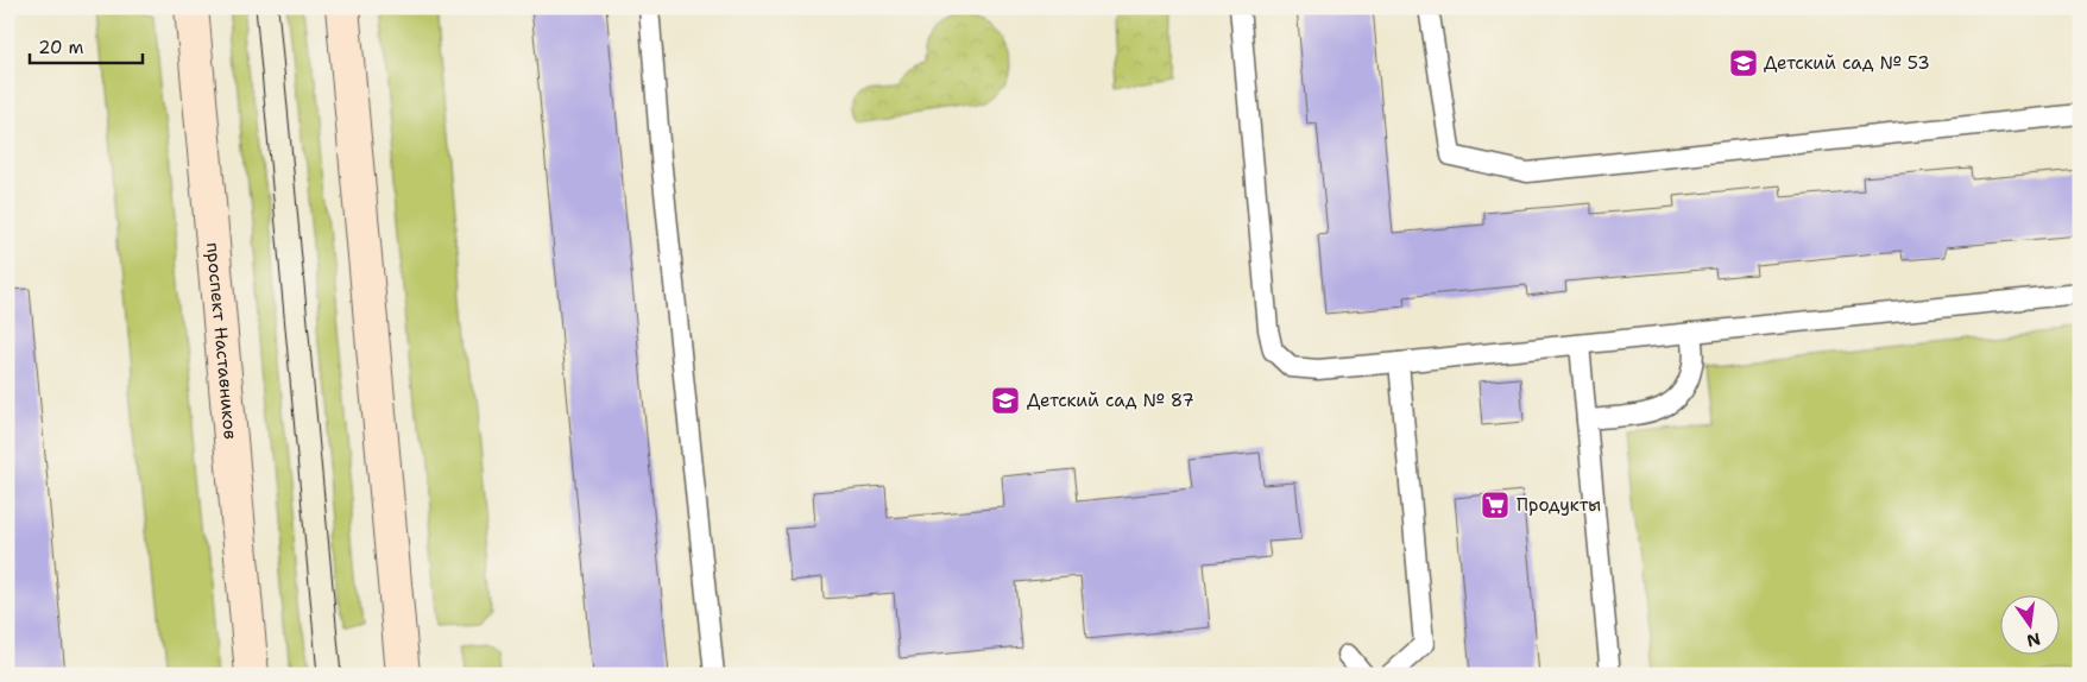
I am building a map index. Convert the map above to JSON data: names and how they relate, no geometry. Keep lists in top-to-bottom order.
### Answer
{
  "streets": {
    "main road": ["проспект Наставников"]
  },
  "places": {
    "school or university": ["Детский сад № 53", "Детский сад № 87"],
    "supermarket": ["Продукты"]
  },
  "scale_bar": "20 m",
  "north": "bottom"
}
